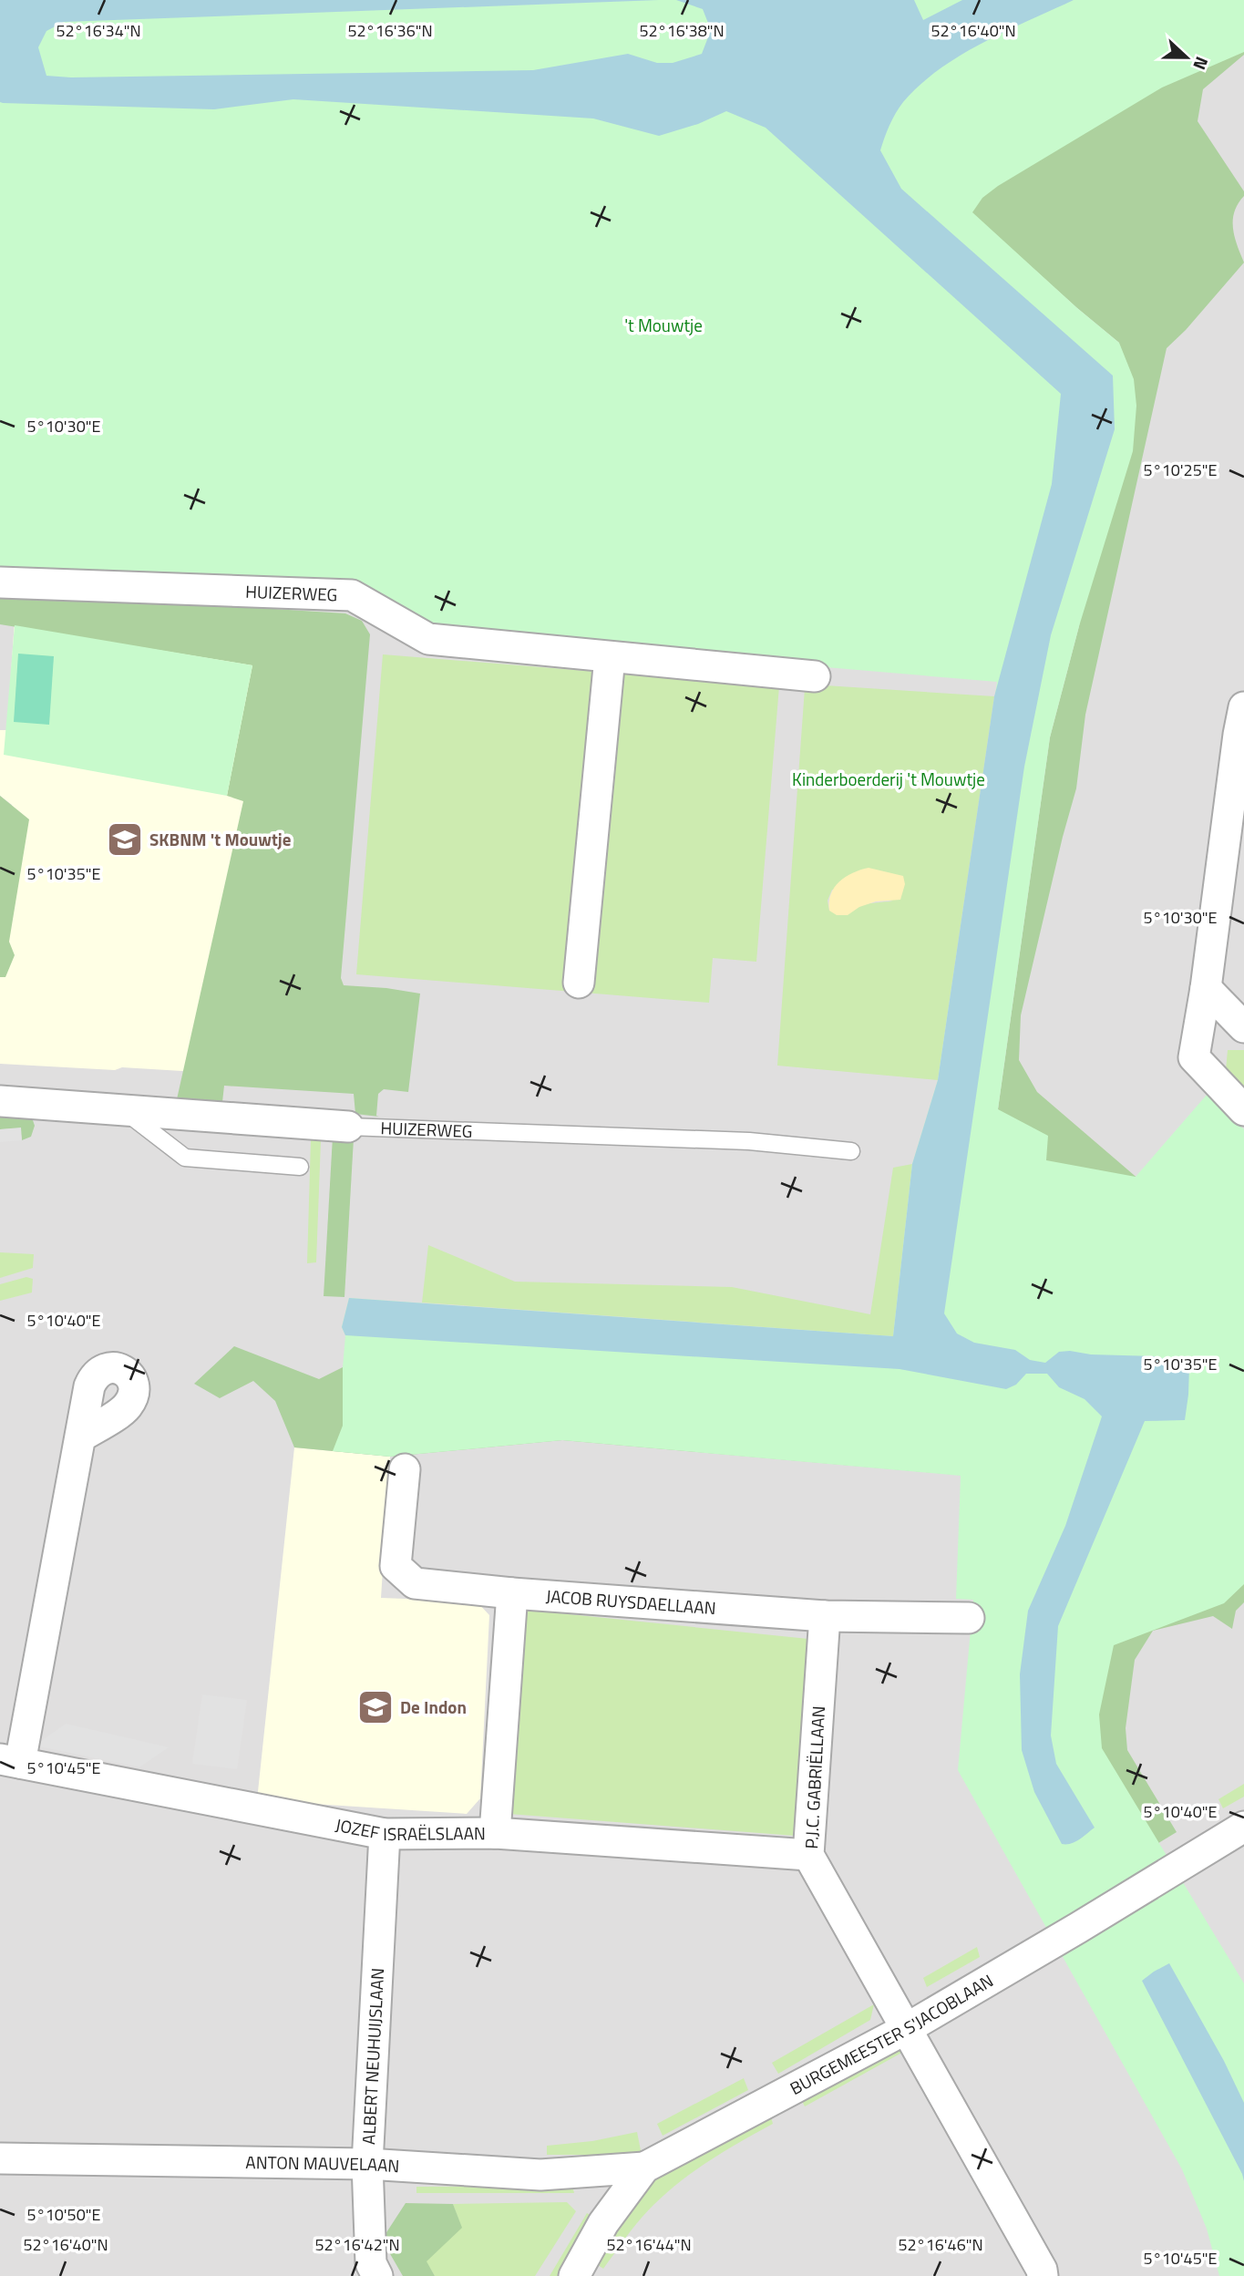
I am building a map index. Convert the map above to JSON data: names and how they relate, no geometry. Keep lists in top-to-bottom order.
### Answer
{
  "streets": {
    "street": [
      "HUIZERWEG",
      "JACOB RUYSDAELLAAN",
      "P.J.C. GABRIËLLAAN",
      "JOZEF ISRAËLSLAAN",
      "BURGEMEESTER S'JACOBLAAN",
      "ALBERT NEUHUIJSLAAN",
      "ANTON MAUVELAAN"
    ]
  },
  "crossings": [
    ["JACOB RUYSDAELLAAN", "P.J.C. GABRIËLLAAN"],
    ["P.J.C. GABRIËLLAAN", "JOZEF ISRAËLSLAAN"],
    ["P.J.C. GABRIËLLAAN", "BURGEMEESTER S'JACOBLAAN"],
    ["JOZEF ISRAËLSLAAN", "ALBERT NEUHUIJSLAAN"],
    ["BURGEMEESTER S'JACOBLAAN", "ANTON MAUVELAAN"],
    ["ALBERT NEUHUIJSLAAN", "ANTON MAUVELAAN"]
  ],
  "parks": ["'t Mouwtje", "Kinderboerderij 't Mouwtje"],
  "places": {
    "school or university": ["SKBNM 't Mouwtje", "De Indon"]
  },
  "north": "right",
  "coordinates": [
    "52°16'34\"N",
    "52°16'36\"N",
    "52°16'38\"N",
    "52°16'40\"N",
    "5°10'30\"E",
    "5°10'25\"E",
    "5°10'35\"E",
    "5°10'40\"E",
    "5°10'45\"E",
    "5°10'50\"E",
    "52°16'42\"N",
    "52°16'44\"N",
    "52°16'46\"N"
  ]
}
